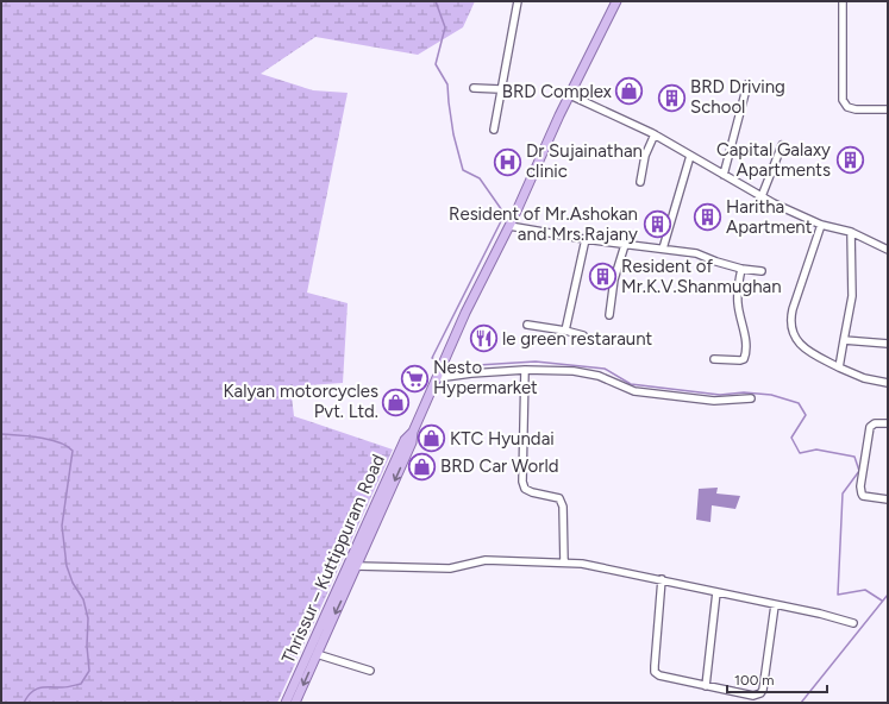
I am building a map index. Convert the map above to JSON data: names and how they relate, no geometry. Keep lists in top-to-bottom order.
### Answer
{
  "streets": {
    "main road": ["Thrissur – Kuttippuram Road"]
  },
  "places": {
    "shop": [
      "BRD Complex",
      "Kalyan motorcycles Pvt. Ltd.",
      "KTC Hyundai",
      "BRD Car World"
    ],
    "building": [
      "BRD Driving School",
      "Capital Galaxy Apartments",
      "Haritha Apartment",
      "Resident of Mr.Ashokan and Mrs.Rajany",
      "Resident of Mr.K.V.Shanmughan"
    ],
    "hospital": ["Dr Sujainathan clinic"],
    "restaurant": ["le green restaraunt"],
    "supermarket": ["Nesto Hypermarket"]
  },
  "scale_bar": "100 m"
}
